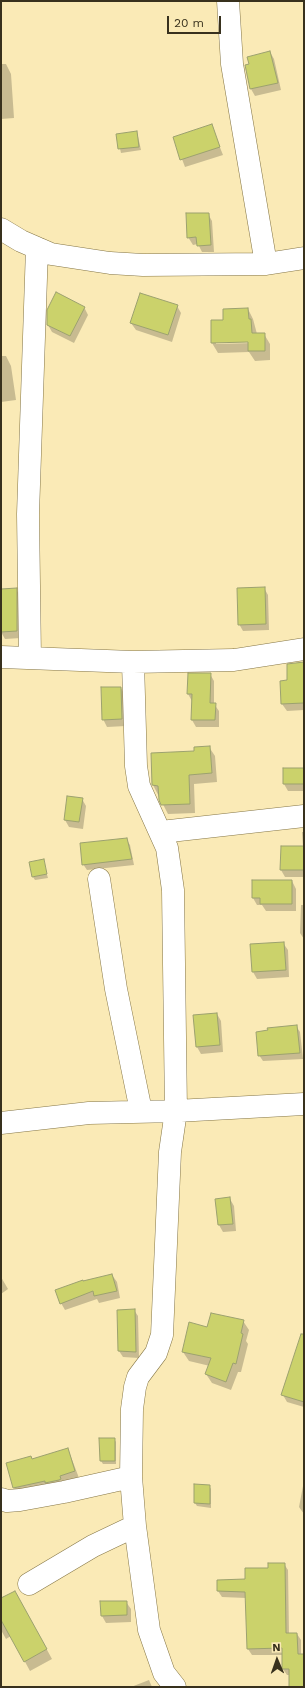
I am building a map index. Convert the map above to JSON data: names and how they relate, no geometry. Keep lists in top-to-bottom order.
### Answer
{
  "scale_bar": "20 m",
  "north": "top"
}
